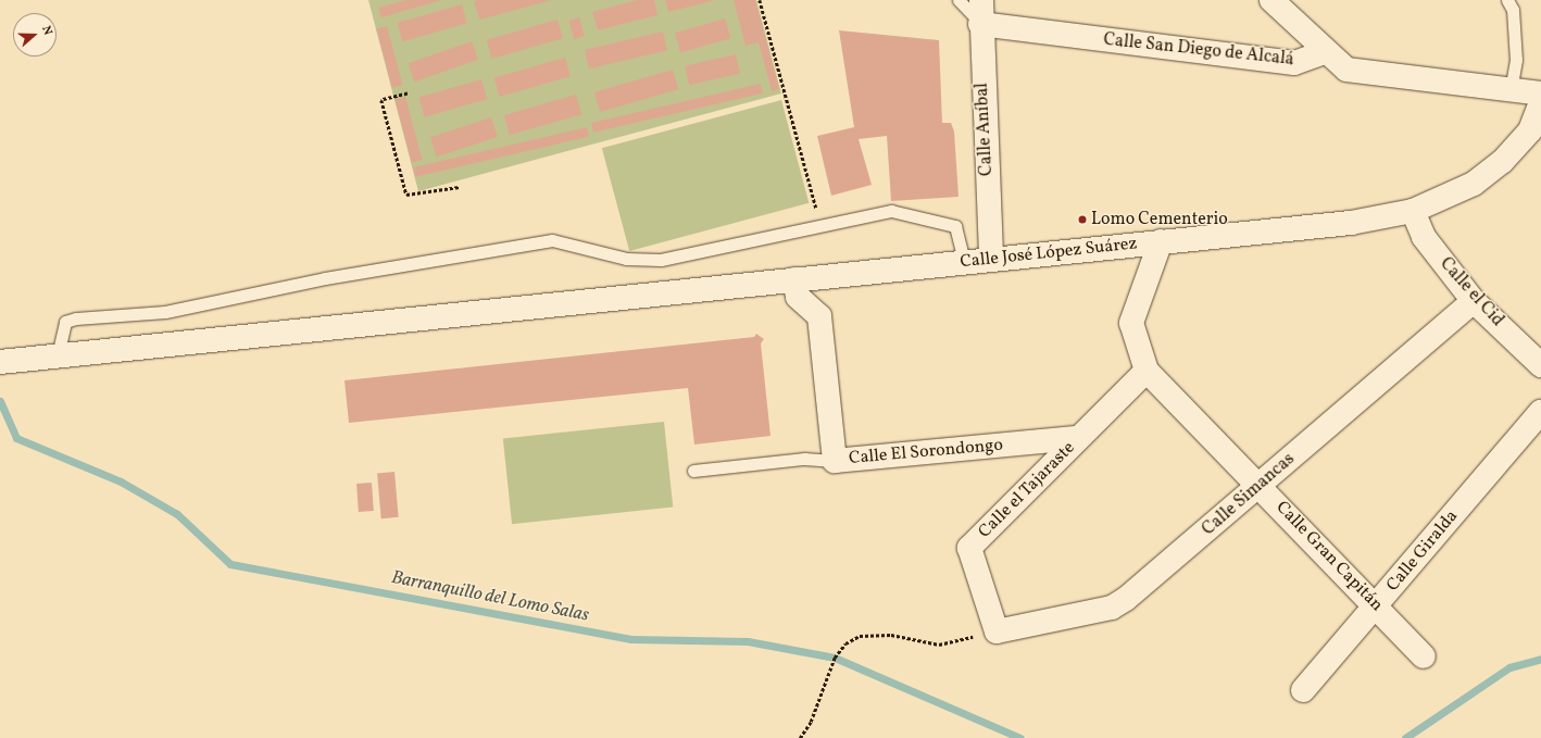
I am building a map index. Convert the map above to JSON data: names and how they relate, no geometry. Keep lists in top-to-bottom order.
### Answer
{
  "streets": {
    "street": [
      "Calle San Diego de Alcalá",
      "Calle Aníbal",
      "Calle José López Suárez",
      "Calle el Cid",
      "Calle El Sorondongo",
      "Calle el Tajaraste",
      "Calle Simancas",
      "Calle Giralda",
      "Calle Gran Capitán"
    ]
  },
  "crossings": [
    ["Calle San Diego de Alcalá", "Calle Aníbal"],
    ["Calle Aníbal", "Calle José López Suárez"],
    ["Calle José López Suárez", "Calle el Cid"],
    ["Calle José López Suárez", "Calle El Sorondongo"],
    ["Calle José López Suárez", "Calle Gran Capitán"],
    ["Calle el Cid", "Calle Simancas"],
    ["Calle El Sorondongo", "Calle el Tajaraste"],
    ["Calle el Tajaraste", "Calle Simancas"],
    ["Calle el Tajaraste", "Calle Gran Capitán"],
    ["Calle Simancas", "Calle Gran Capitán"],
    ["Calle Giralda", "Calle Gran Capitán"]
  ],
  "water": ["Barranquillo del Lomo Salas"],
  "places": ["Lomo Cementerio"],
  "north": "right"
}
